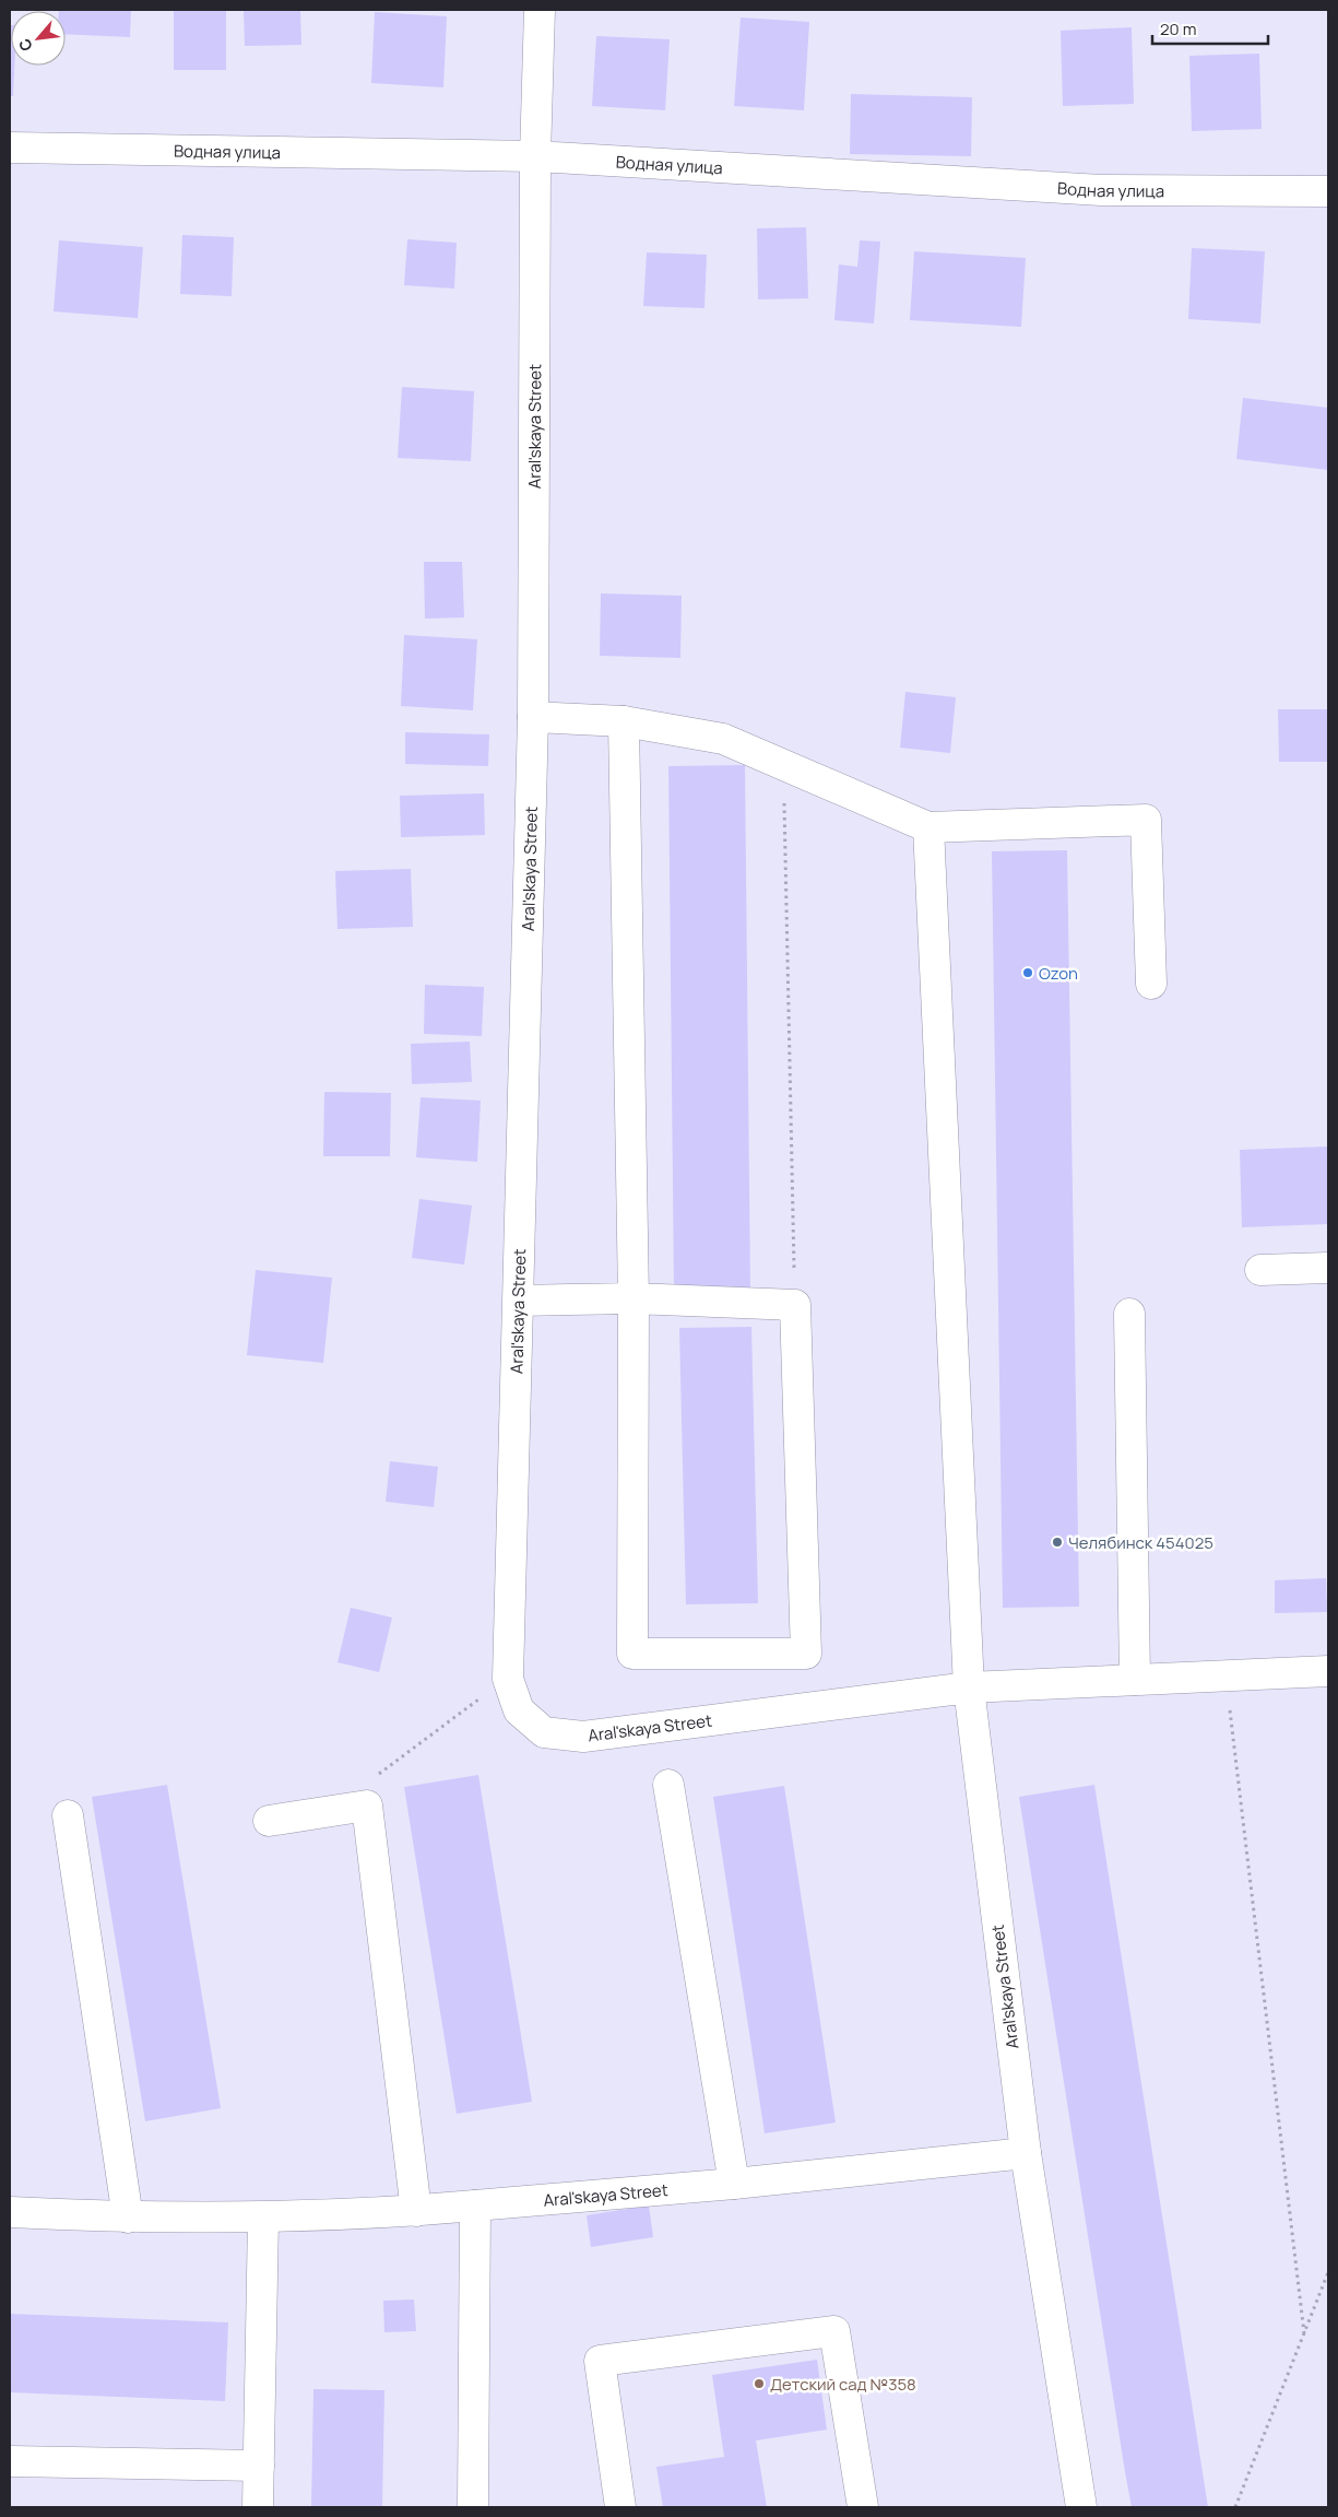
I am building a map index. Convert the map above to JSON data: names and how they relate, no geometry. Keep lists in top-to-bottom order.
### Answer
{
  "streets": {
    "street": ["Водная улица", "Aral'skaya Street"]
  },
  "crossings": [
    ["Водная улица", "Aral'skaya Street"]
  ],
  "places": ["Ozon", "Челябинск 454025", "Детский сад №358"],
  "scale_bar": "20 m",
  "north": "bottom left"
}
